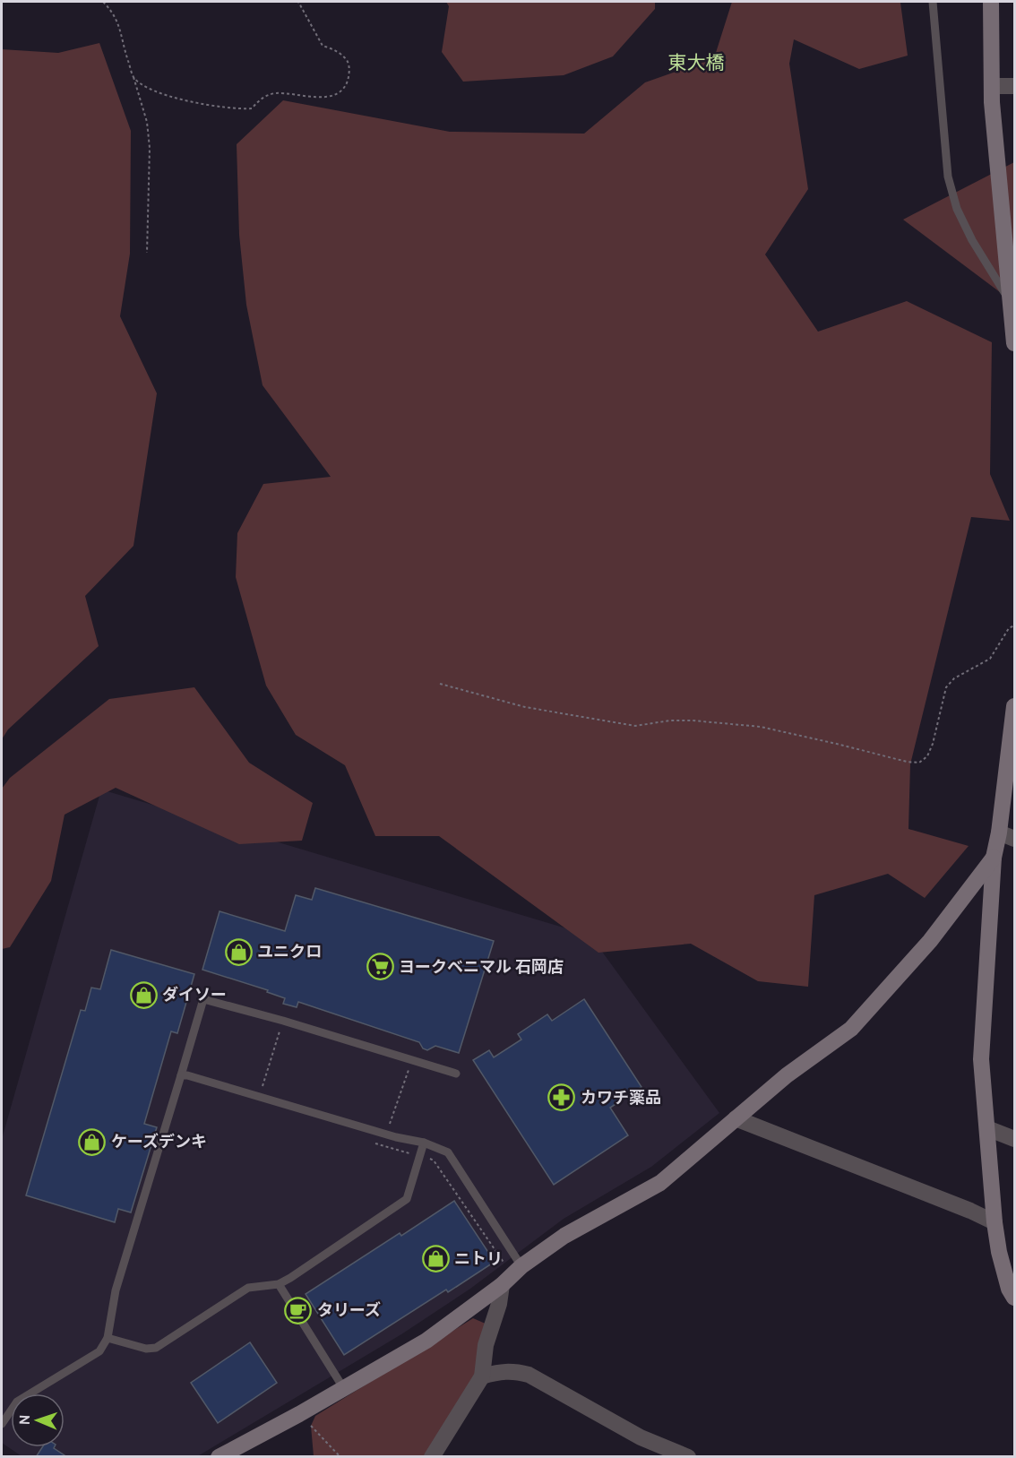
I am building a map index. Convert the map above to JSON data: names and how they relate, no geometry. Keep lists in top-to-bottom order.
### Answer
{
  "districts": ["東大橋"],
  "places": {
    "shop": [
      "ユニクロ",
      "ダイソー",
      "ケーズデンキ",
      "ニトリ"
    ],
    "supermarket": ["ヨークベニマル 石岡店"],
    "pharmacy": ["カワチ薬品"],
    "cafe": ["タリーズ"]
  },
  "north": "left"
}
